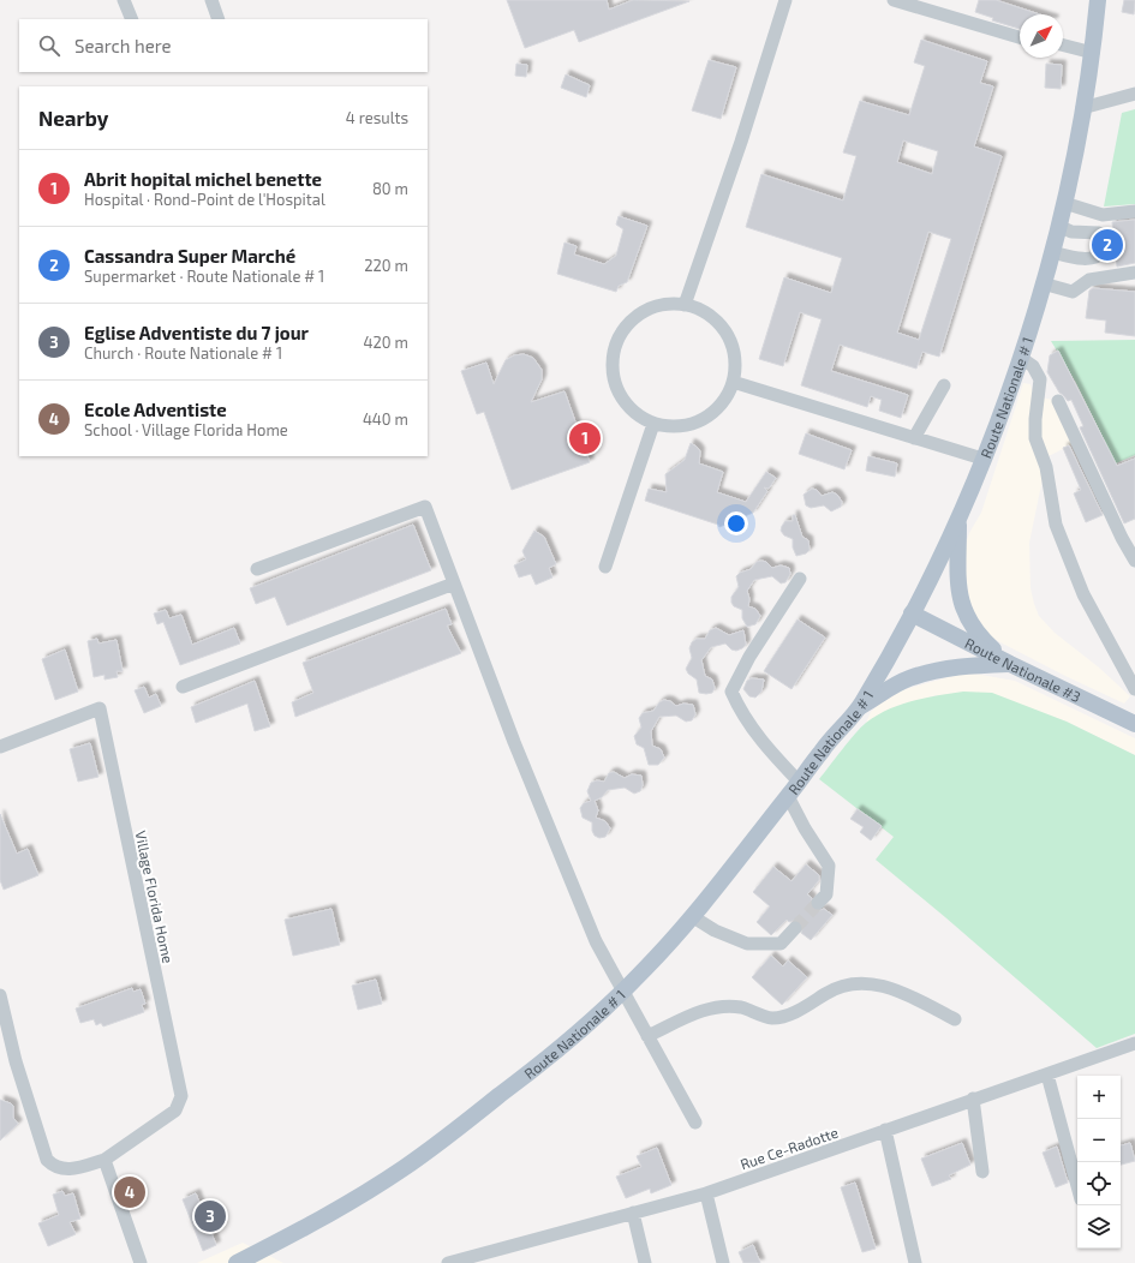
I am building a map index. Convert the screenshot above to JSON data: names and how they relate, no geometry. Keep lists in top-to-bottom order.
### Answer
{
  "streets": {
    "main road": ["Route Nationale # 1", "Route Nationale #3"],
    "street": ["Village Florida Home", "Rue Ce-Radotte"]
  },
  "crossings": [
    ["Route Nationale # 1", "Route Nationale #3"]
  ],
  "north": "top right",
  "page": {
    "search": "Search here",
    "heading": ["Nearby", "4 results"],
    "list": [
      {
        "mark": "1",
        "name": "Abrit hopital michel benette",
        "note": "Hospital · Rond-Point de l'Hospital",
        "value": "80 m"
      },
      {
        "mark": "2",
        "name": "Cassandra Super Marché",
        "note": "Supermarket · Route Nationale # 1",
        "value": "220 m"
      },
      {
        "mark": "3",
        "name": "Eglise Adventiste du 7 jour",
        "note": "Church · Route Nationale # 1",
        "value": "420 m"
      },
      {
        "mark": "4",
        "name": "Ecole Adventiste",
        "note": "School · Village Florida Home",
        "value": "440 m"
      }
    ],
    "pins": [
      "2",
      "1",
      "4",
      "3"
    ],
    "map_buttons": ["+", "−"]
  }
}
